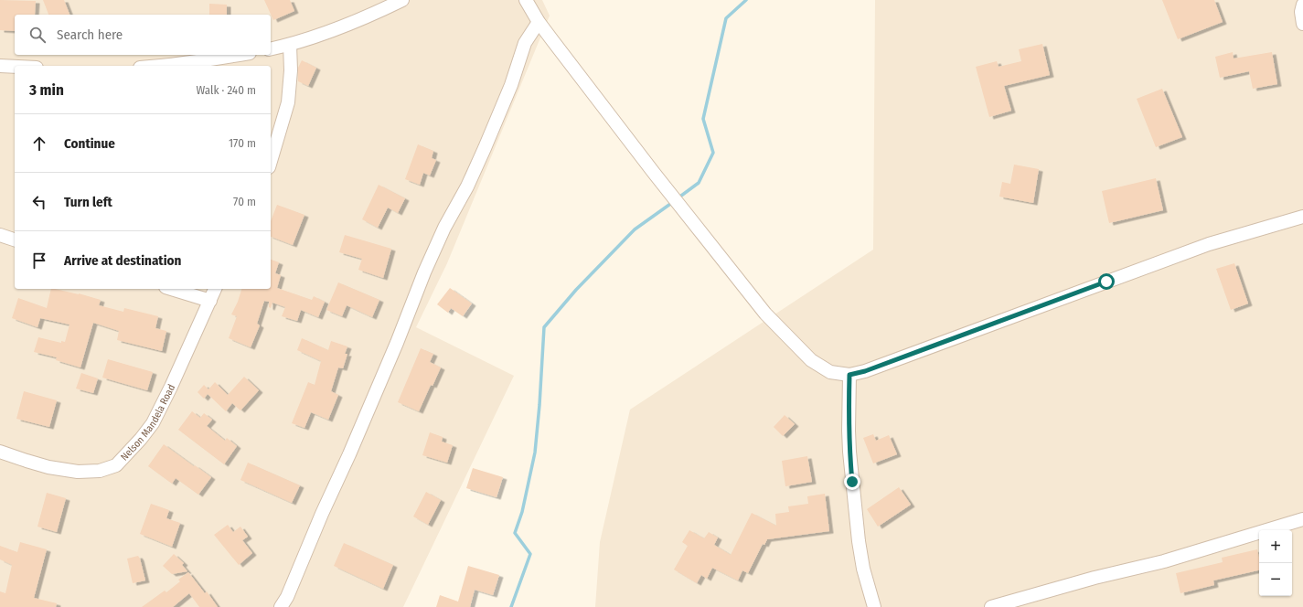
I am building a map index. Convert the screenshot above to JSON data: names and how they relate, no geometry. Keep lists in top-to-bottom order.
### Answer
{
  "streets": {
    "street": ["Nelson Mandela Road"]
  },
  "page": {
    "search": "Search here",
    "heading": ["3 min", "Walk · 240 m"],
    "list": [
      ["Continue", "170 m"],
      ["Turn left", "70 m"],
      "Arrive at destination"
    ],
    "map_buttons": ["+", "−"]
  }
}
